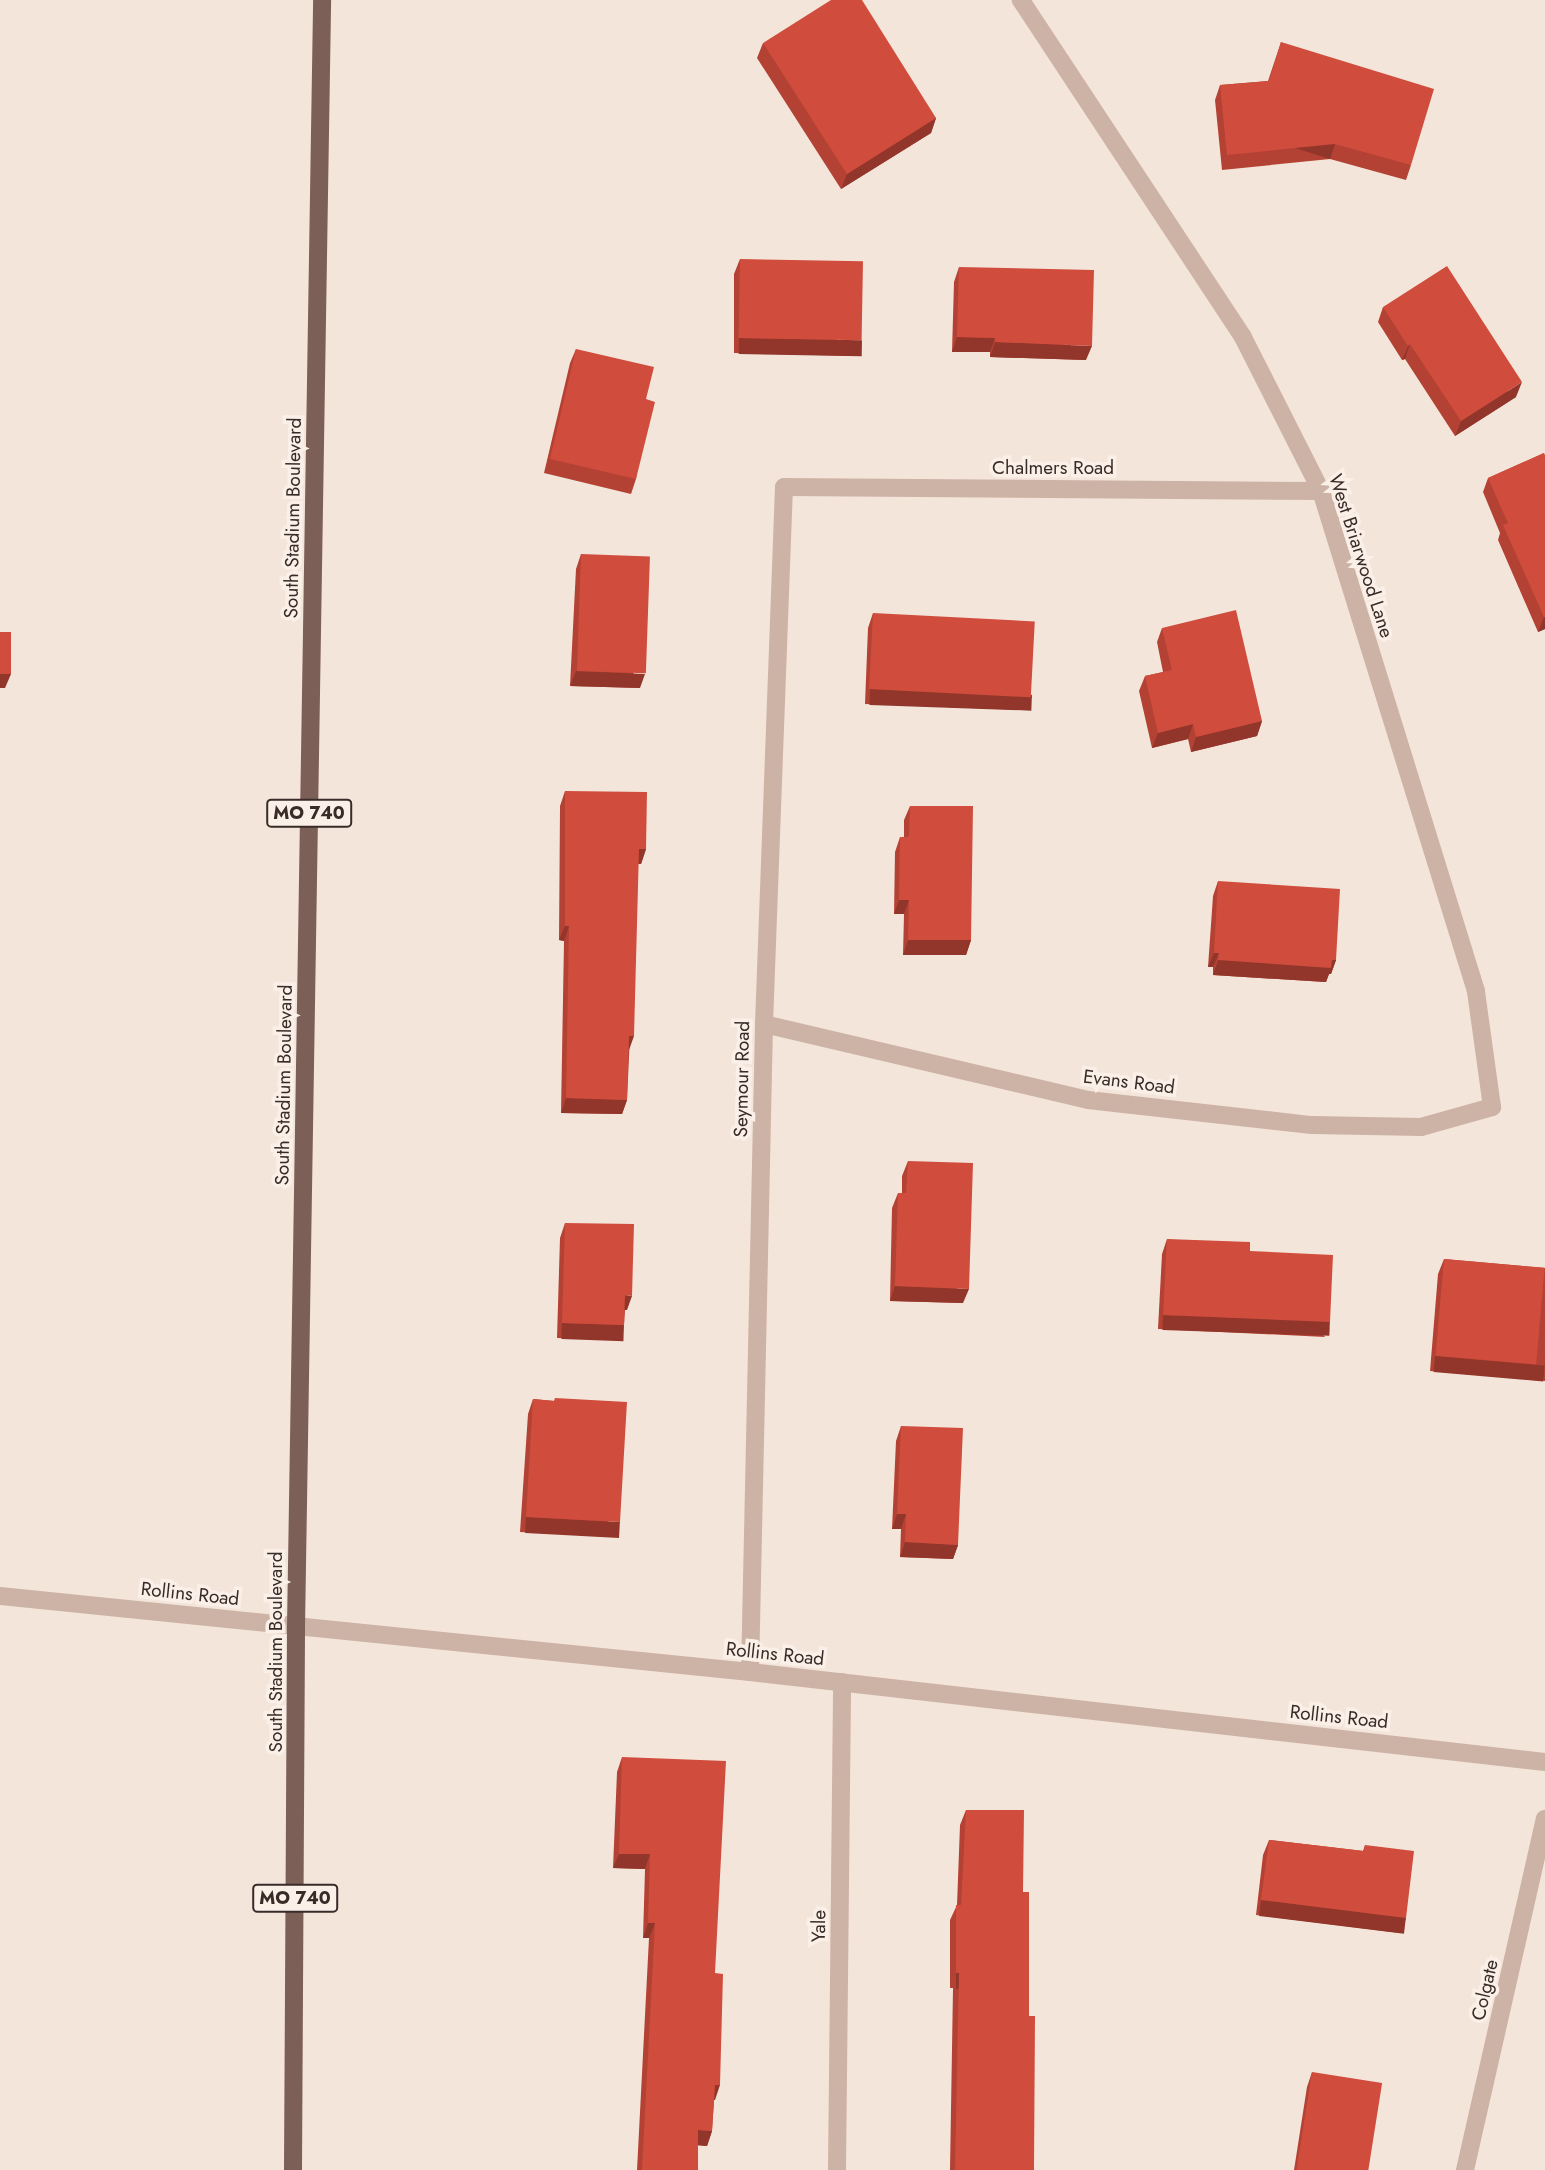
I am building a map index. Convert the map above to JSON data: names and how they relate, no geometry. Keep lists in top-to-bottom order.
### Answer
{
  "streets": {
    "main road": ["South Stadium Boulevard", "MO 740"],
    "street": [
      "Chalmers Road",
      "West Briarwood Lane",
      "Seymour Road",
      "Evans Road",
      "Rollins Road",
      "Yale",
      "Colgate"
    ]
  },
  "crossings": [
    ["Chalmers Road", "West Briarwood Lane"],
    ["Chalmers Road", "Seymour Road"],
    ["South Stadium Boulevard", "Rollins Road"],
    ["West Briarwood Lane", "Evans Road"],
    ["Seymour Road", "Evans Road"],
    ["Seymour Road", "Rollins Road"],
    ["Rollins Road", "Yale"]
  ]
}
